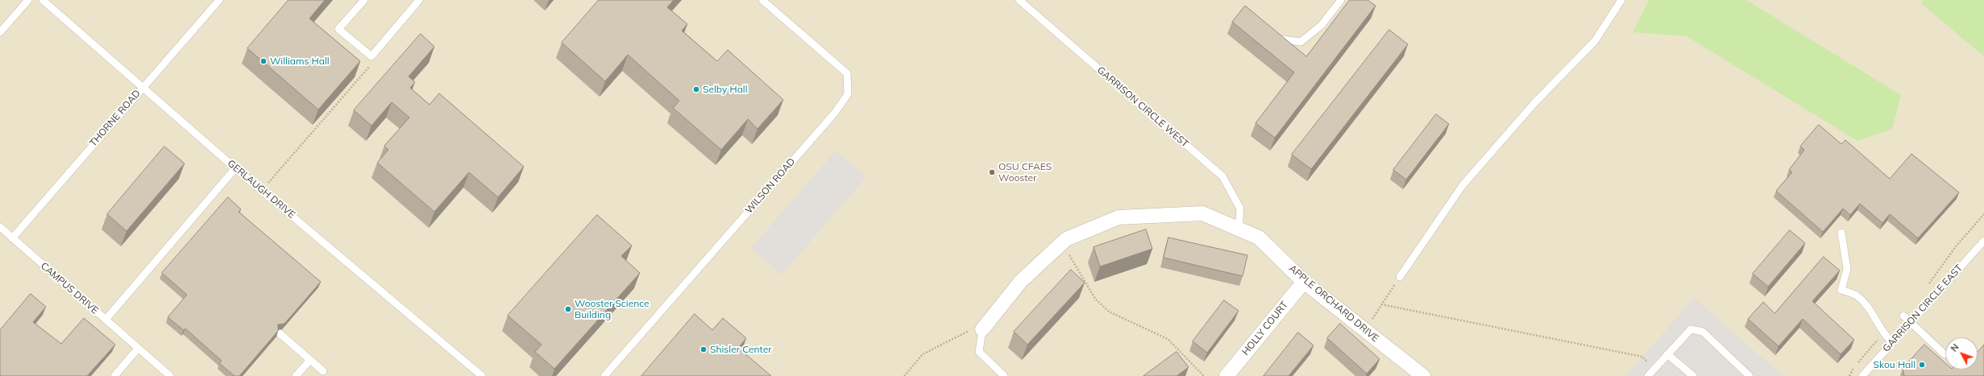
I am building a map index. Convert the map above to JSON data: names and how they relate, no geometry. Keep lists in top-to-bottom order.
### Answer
{
  "streets": {
    "street": ["APPLE ORCHARD DRIVE", "HOLLY COURT"],
    "lane": [
      "GARRISON CIRCLE WEST",
      "THORNE ROAD",
      "WILSON ROAD",
      "GERLAUGH DRIVE",
      "CAMPUS DRIVE",
      "GARRISON CIRCLE EAST"
    ]
  },
  "crossings": [
    ["GARRISON CIRCLE WEST", "APPLE ORCHARD DRIVE"],
    ["THORNE ROAD", "GERLAUGH DRIVE"],
    ["THORNE ROAD", "CAMPUS DRIVE"],
    ["APPLE ORCHARD DRIVE", "HOLLY COURT"]
  ],
  "places": [
    "Williams Hall",
    "Selby Hall",
    "OSU CFAES Wooster",
    "Wooster Science Building",
    "Shisler Center",
    "Skou Hall"
  ],
  "north": "top left"
}
